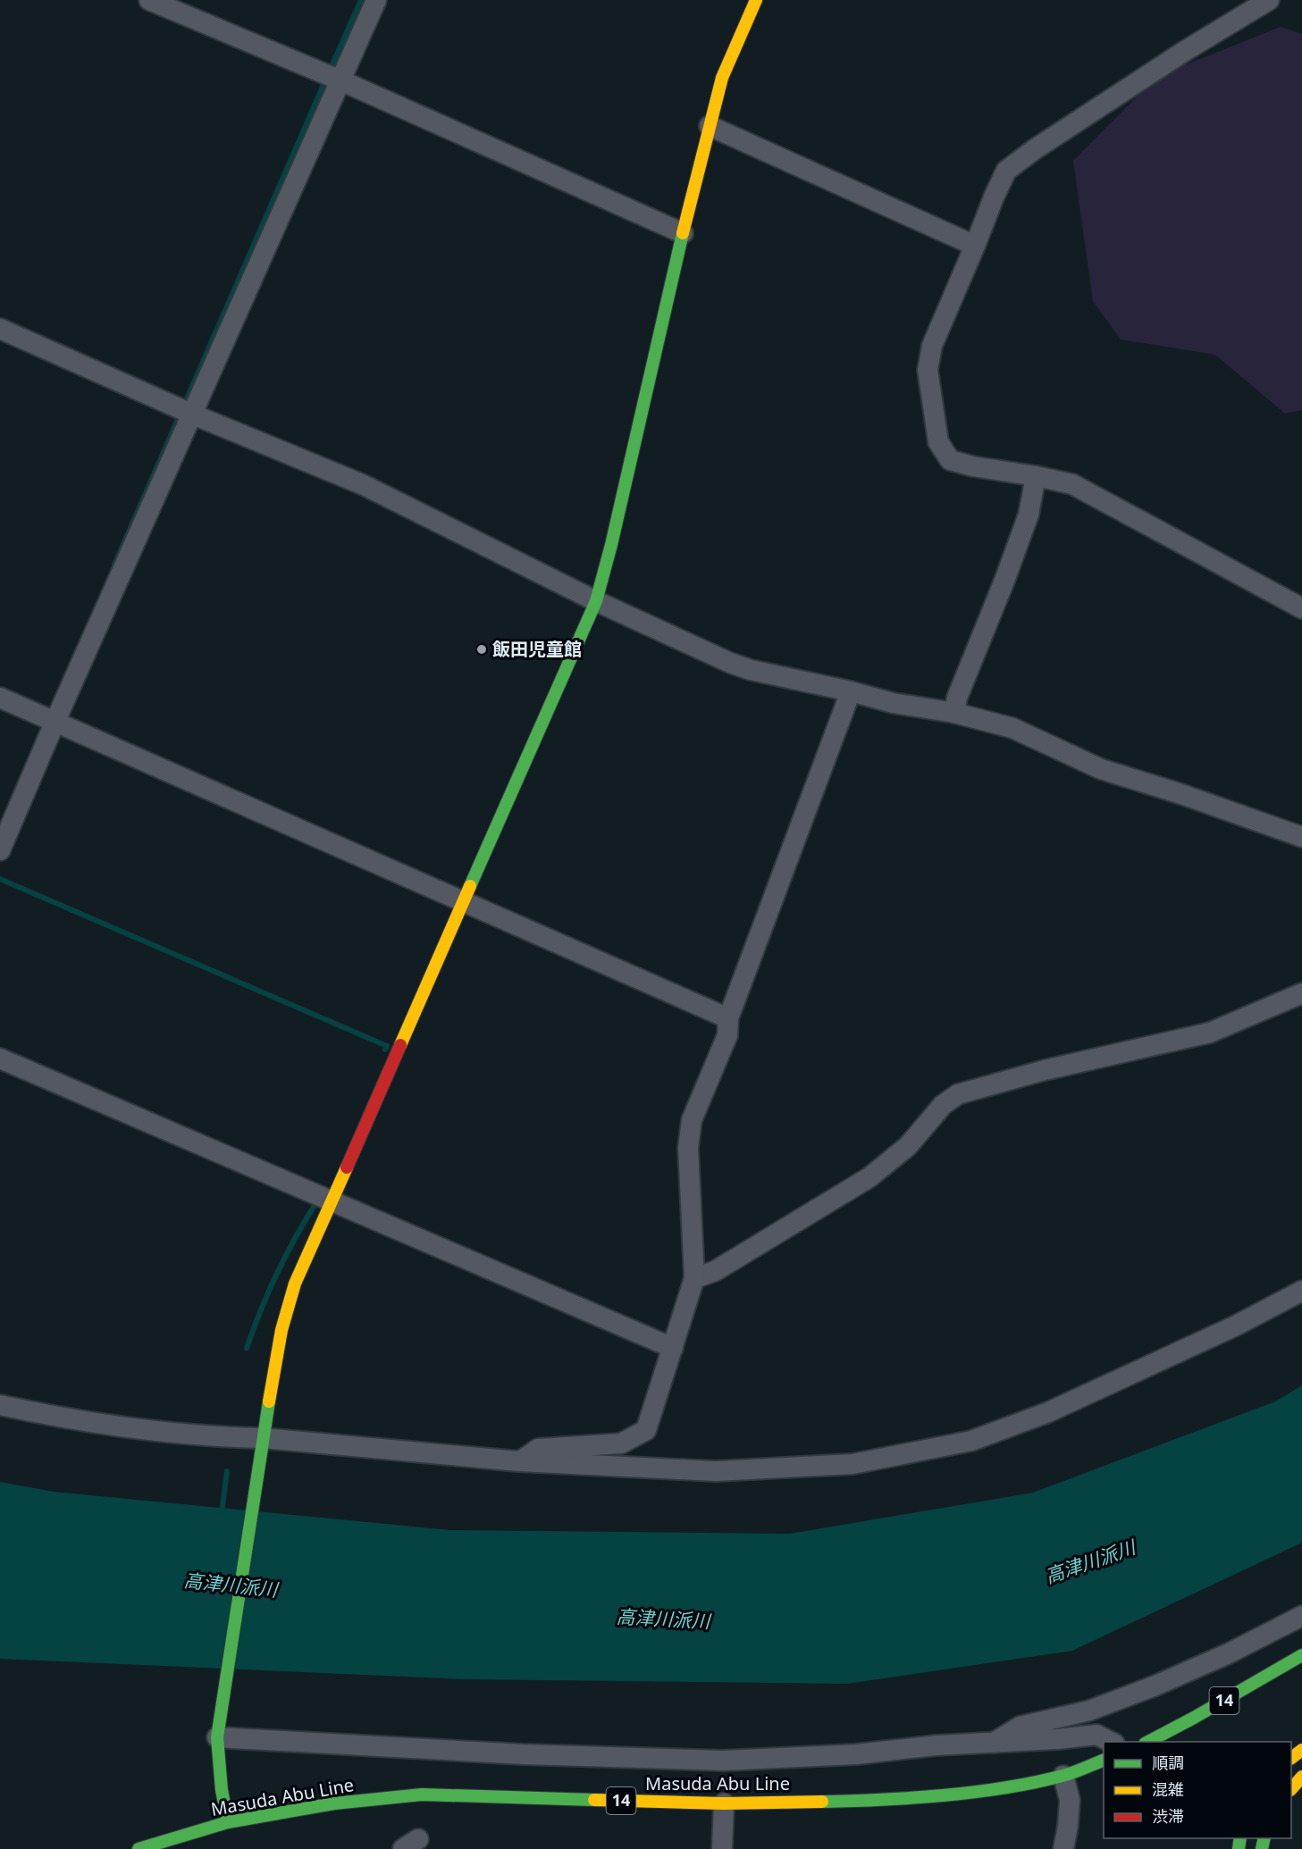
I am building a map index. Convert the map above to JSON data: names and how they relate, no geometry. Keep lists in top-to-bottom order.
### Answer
{
  "streets": {
    "main road": ["14", "Masuda Abu Line"]
  },
  "water": ["高津川派川"],
  "places": ["飯田児童館"],
  "legend": ["順調", "混雑", "渋滞"]
}
